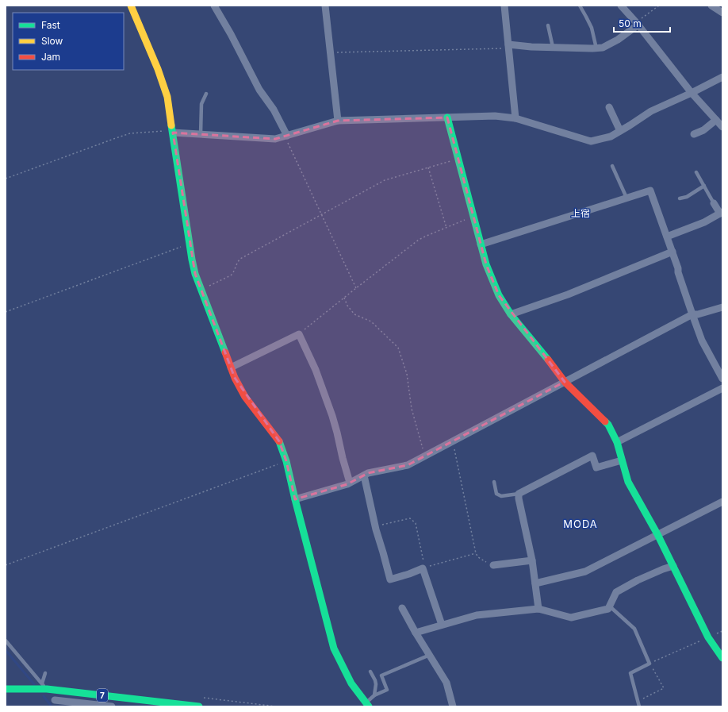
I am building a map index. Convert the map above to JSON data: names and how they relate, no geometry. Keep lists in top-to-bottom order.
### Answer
{
  "streets": {
    "street": ["7"]
  },
  "districts": ["上宿", "MODA"],
  "legend": ["Fast", "Slow", "Jam"],
  "scale_bar": "50 m"
}
